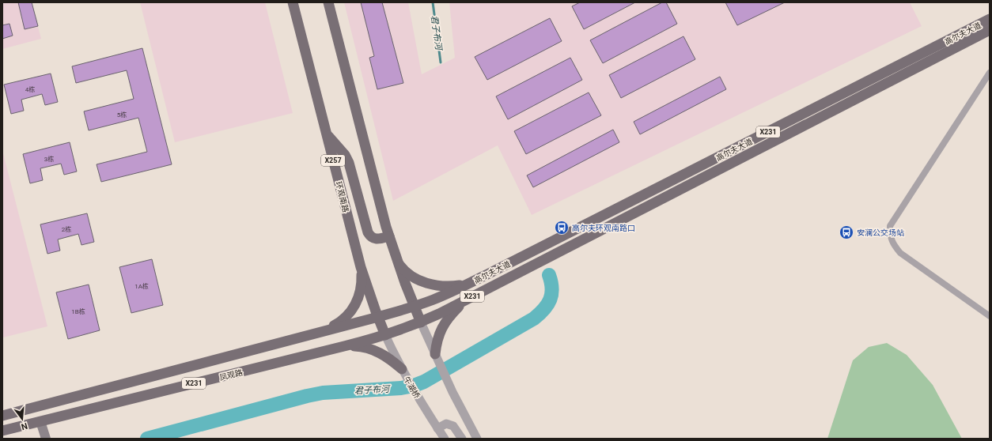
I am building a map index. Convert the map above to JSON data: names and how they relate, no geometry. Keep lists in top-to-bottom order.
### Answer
{
  "streets": {
    "main road": [
      "高尔夫大道",
      "X231",
      "X257",
      "环观南路",
      "凤观路"
    ],
    "street": ["牛湖桥"]
  },
  "crossings": [
    ["高尔夫大道", "X231"],
    ["高尔夫大道", "凤观路"],
    ["X231", "环观南路"],
    ["环观南路", "凤观路"],
    ["环观南路", "牛湖桥"]
  ],
  "water": ["君子布河"],
  "places": {
    "bus stop": ["高尔夫环观南路口", "安澜公交场站"]
  },
  "house_numbers": [
    "4栋",
    "5栋",
    "3栋",
    "2栋",
    "1A栋",
    "1B栋"
  ],
  "north": "bottom"
}
